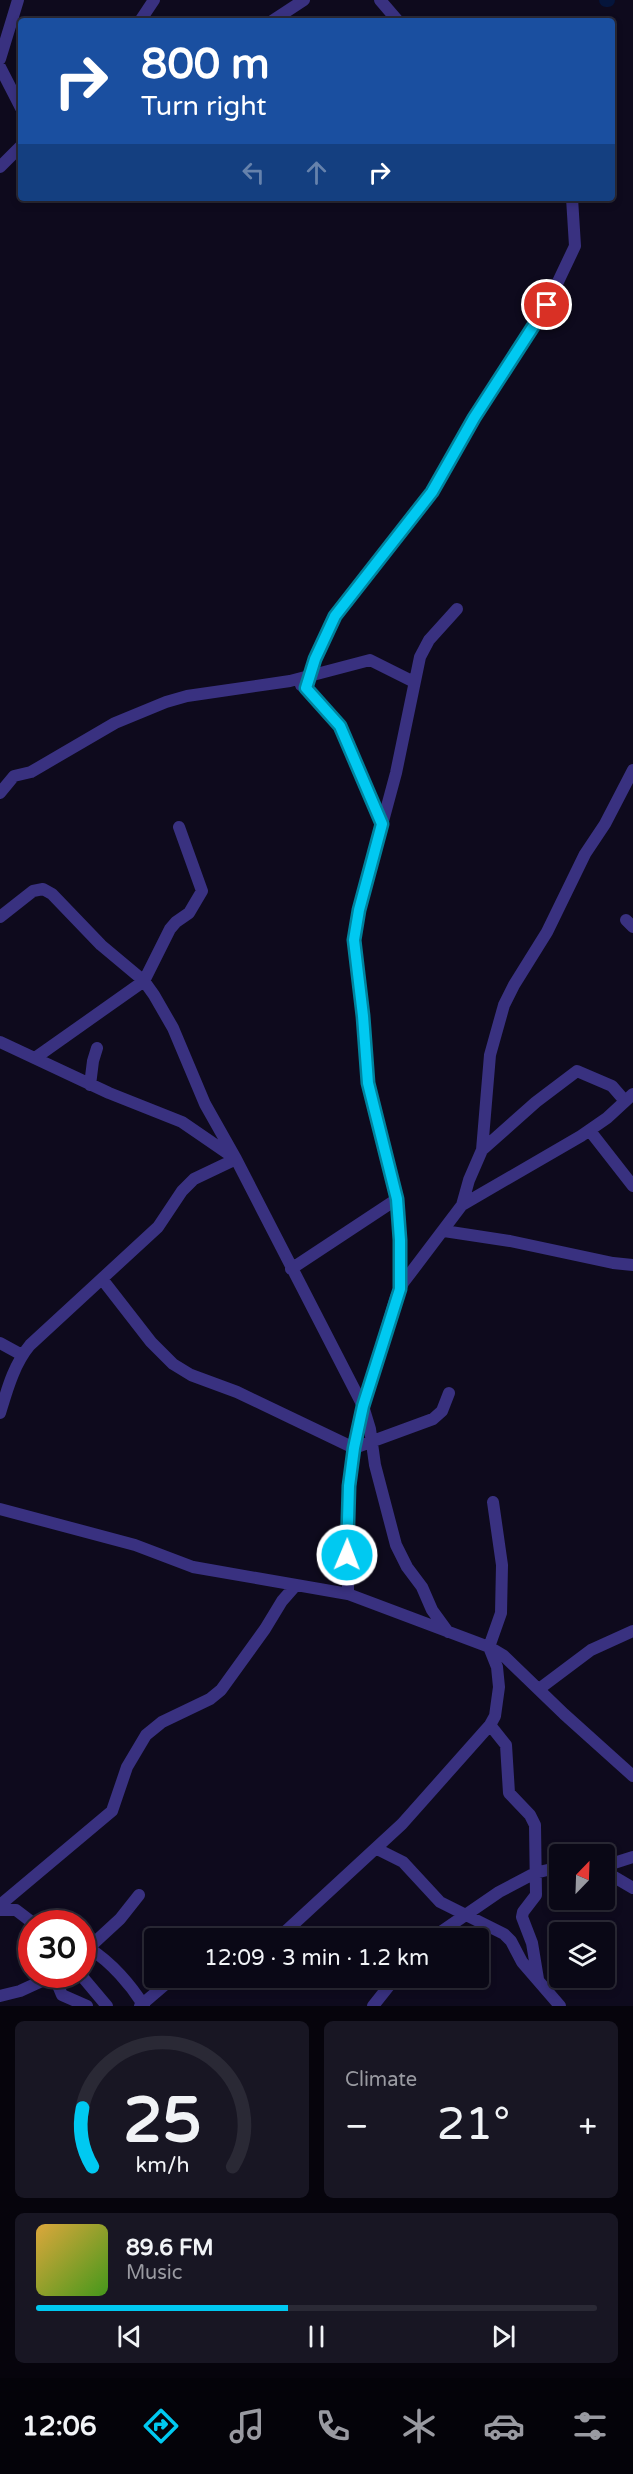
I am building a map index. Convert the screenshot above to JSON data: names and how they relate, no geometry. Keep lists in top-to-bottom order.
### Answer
{
  "north": "top right",
  "page": {
    "turn": ["800 m", "Turn right"],
    "limit": "30",
    "trip": "12:09 · 3 min · 1.2 km",
    "tile": "Climate",
    "heat": ["−", "21°", "+"],
    "song": ["89.6 FM", "Music"],
    "tabs": "12:06",
    "gauge": ["25", "km/h"]
  }
}
